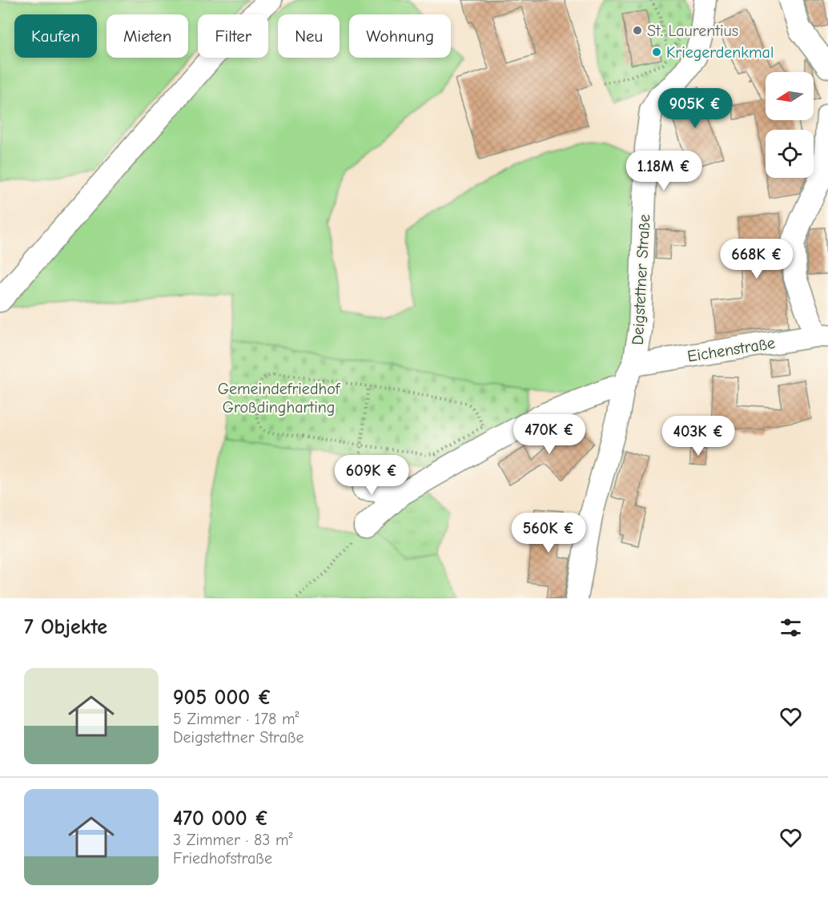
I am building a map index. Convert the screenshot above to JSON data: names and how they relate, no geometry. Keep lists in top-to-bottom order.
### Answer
{
  "streets": {
    "street": ["Deigstettner Straße", "Eichenstraße"]
  },
  "crossings": [
    ["Deigstettner Straße", "Eichenstraße"]
  ],
  "parks": ["Gemeindefriedhof Großdingharting"],
  "places": ["St. Laurentius", "Kriegerdenkmal"],
  "north": "left",
  "page": {
    "chip": [
      "Kaufen",
      "Mieten",
      "Filter",
      "Neu",
      "Wohnung"
    ],
    "price": [
      "905K €",
      "1.18M €",
      "668K €",
      "470K €",
      "403K €",
      "609K €",
      "560K €"
    ],
    "heading": "7 Objekte",
    "list": [
      {
        "name": "905 000 €",
        "note": "5 Zimmer · 178 m² · Deigstettner Straße"
      },
      {
        "name": "470 000 €",
        "note": "3 Zimmer · 83 m² · Friedhofstraße"
      }
    ]
  }
}
